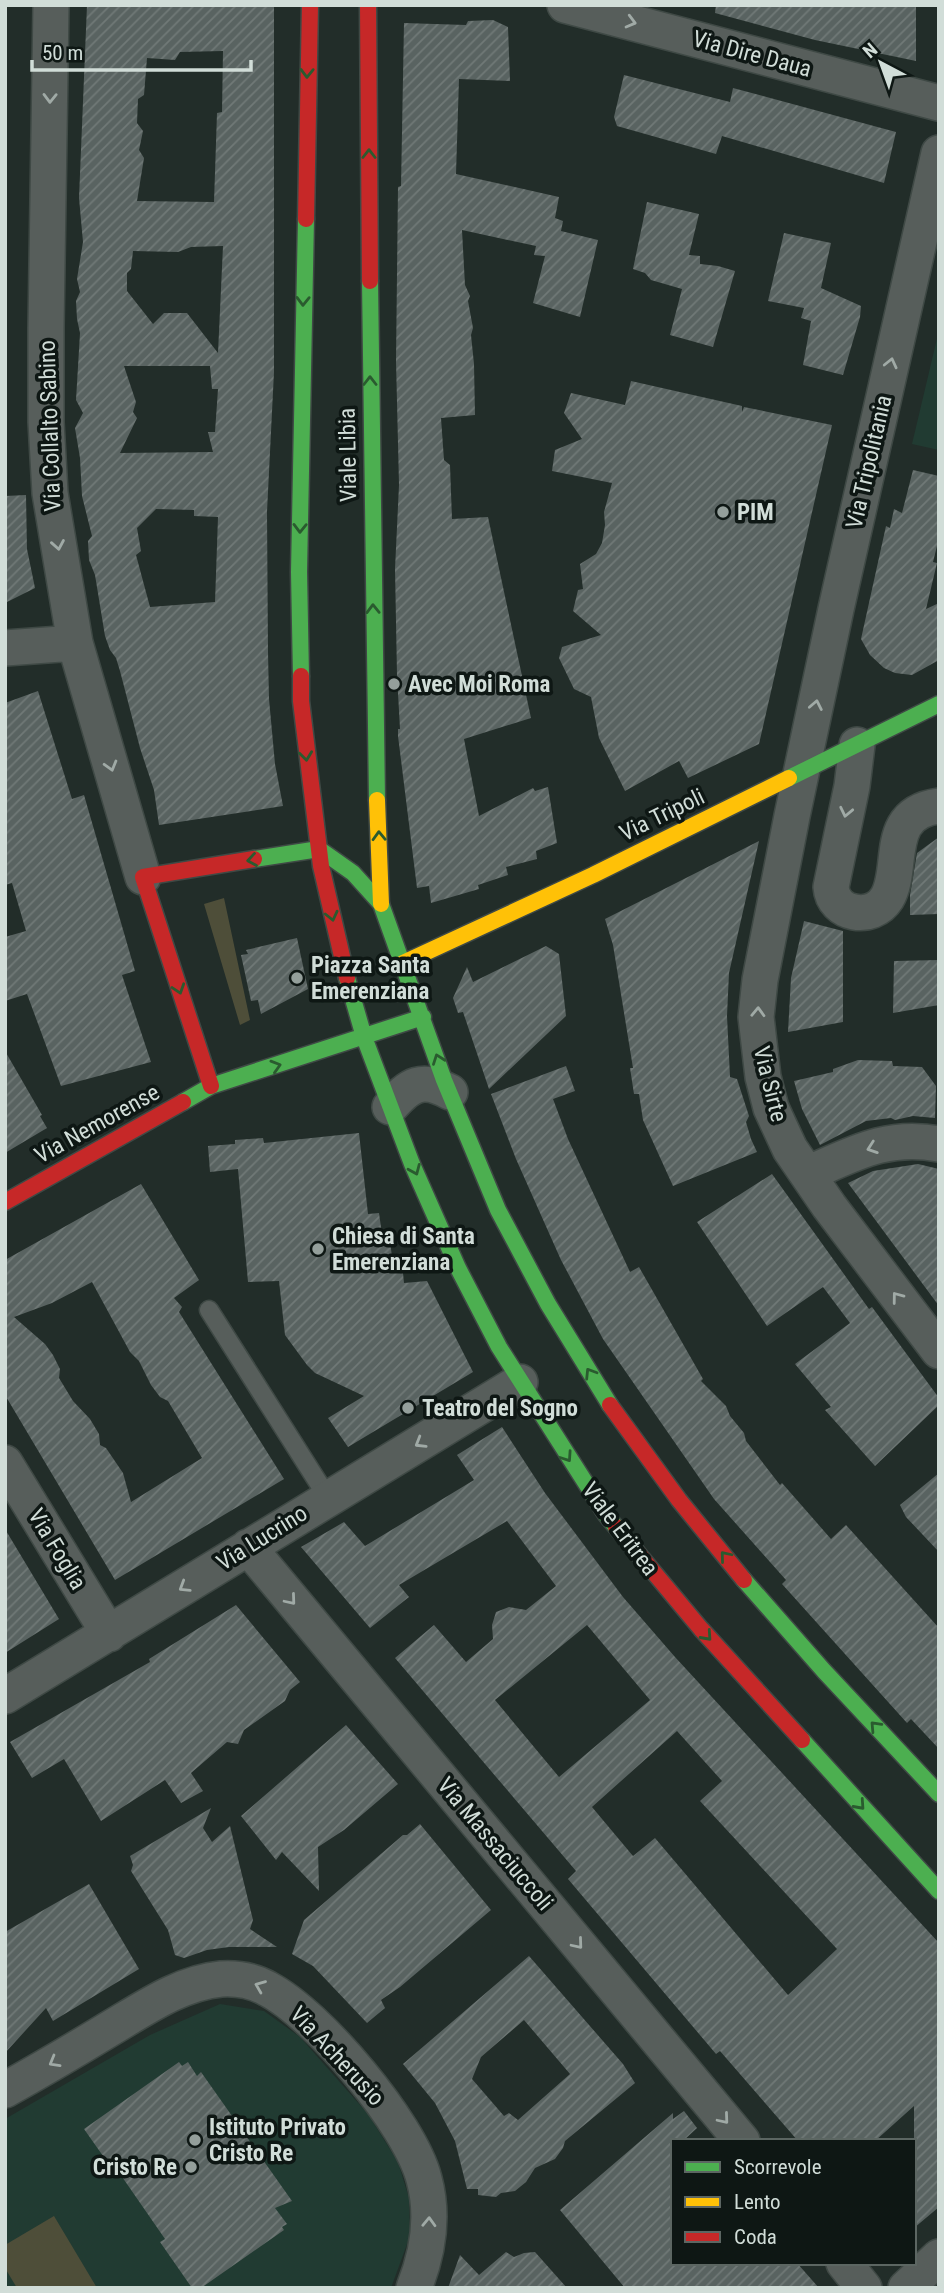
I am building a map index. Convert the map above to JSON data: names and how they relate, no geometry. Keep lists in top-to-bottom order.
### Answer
{
  "streets": {
    "street": [
      "Via Dire Daua",
      "Via Collalto Sabino",
      "Viale Libia",
      "Via Tripolitania",
      "Via Tripoli",
      "Via Sirte",
      "Via Nemorense",
      "Viale Eritrea",
      "Via Lucrino",
      "Via Foglia",
      "Via Massaciuccoli",
      "Via Acherusio"
    ]
  },
  "crossings": [
    ["Via Tripolitania", "Via Tripoli"],
    ["Via Tripolitania", "Via Sirte"],
    ["Via Tripoli", "Via Sirte"],
    ["Viale Eritrea", "Via Lucrino"],
    ["Via Lucrino", "Via Foglia"],
    ["Via Lucrino", "Via Massaciuccoli"]
  ],
  "one_way": [
    "Via Dire Daua",
    "Via Collalto Sabino",
    "Via Tripolitania",
    "Via Lucrino",
    "Via Massaciuccoli"
  ],
  "places": [
    "PIM",
    "Avec Moi Roma",
    "Piazza Santa Emerenziana",
    "Chiesa di Santa Emerenziana",
    "Teatro del Sogno",
    "Istituto Privato Cristo Re",
    "Cristo Re"
  ],
  "legend": ["Scorrevole", "Lento", "Coda"],
  "scale_bar": "50 m",
  "north": "top left"
}
